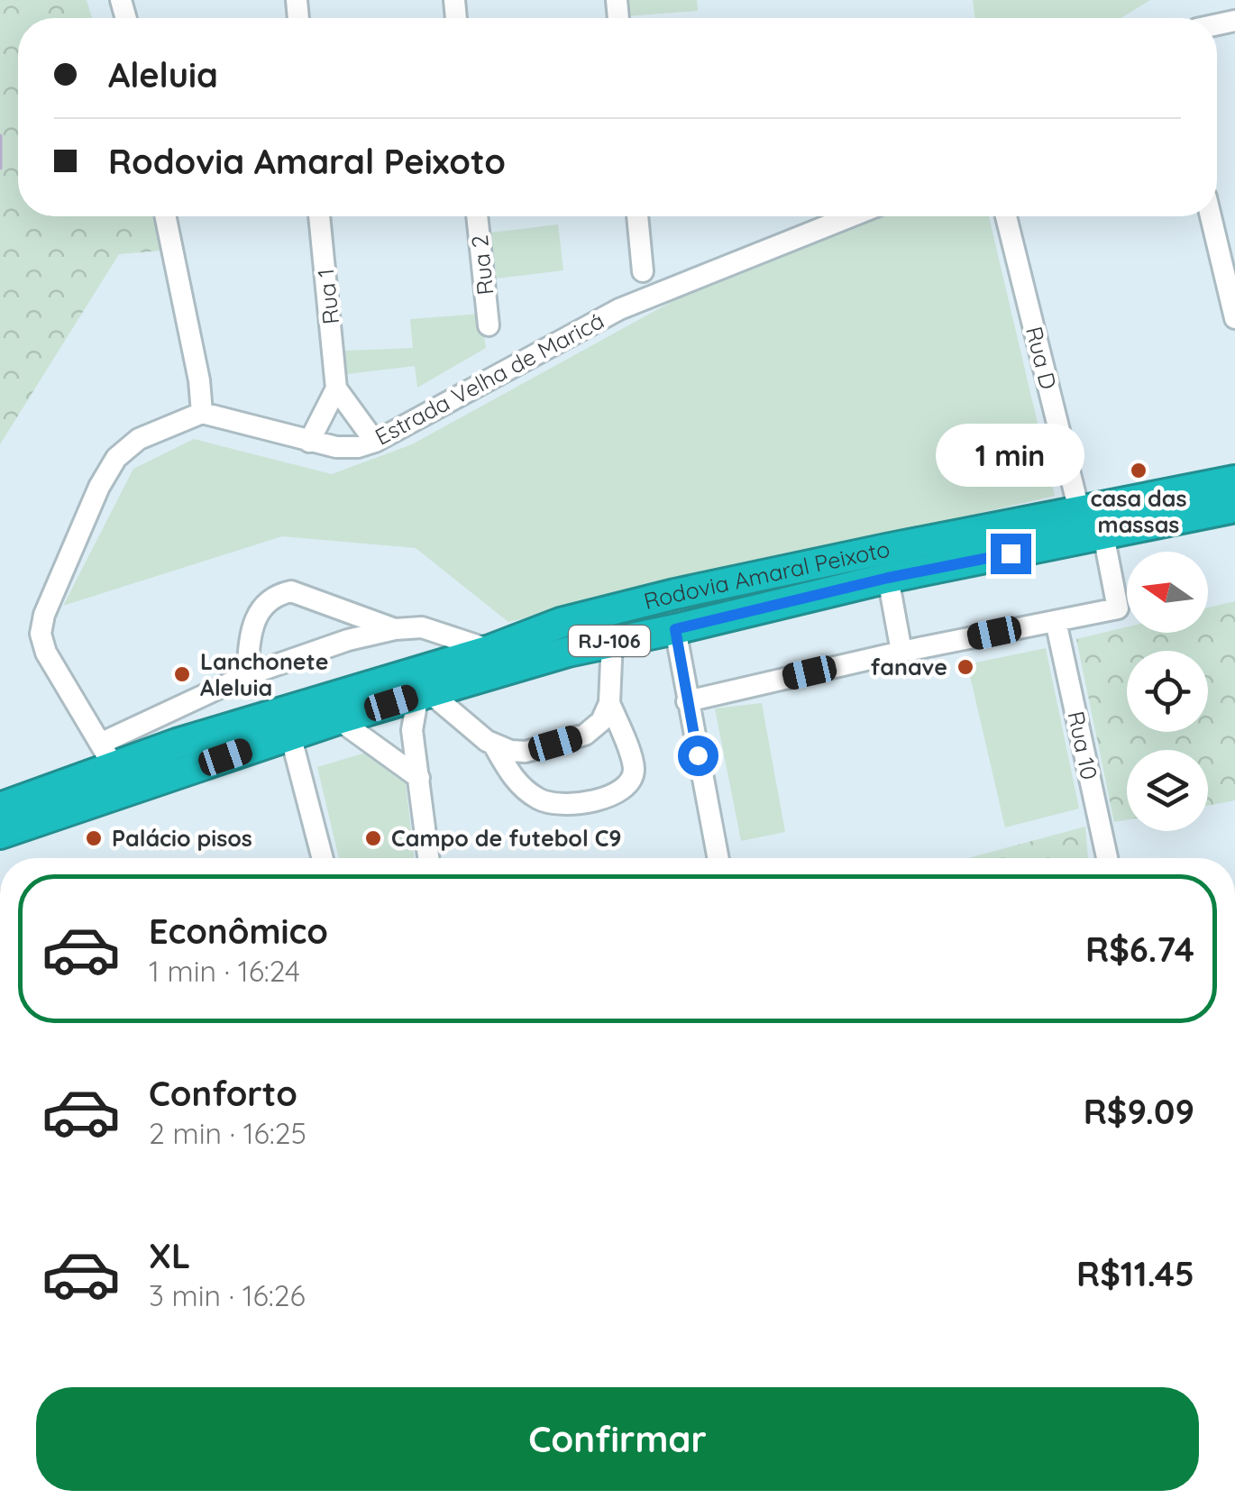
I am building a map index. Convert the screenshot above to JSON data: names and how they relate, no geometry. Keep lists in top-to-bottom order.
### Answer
{
  "streets": {
    "highway": ["Rodovia Amaral Peixoto", "RJ-106"],
    "street": [
      "Rua 2",
      "Rua 1",
      "Rua D",
      "Estrada Velha de Maricá",
      "Rua 10"
    ]
  },
  "crossings": [
    ["Rua D", "Rodovia Amaral Peixoto"]
  ],
  "places": [
    "casa das massas",
    "fanave",
    "Lanchonete Aleluia",
    "Palácio pisos",
    "Campo de futebol C9"
  ],
  "north": "left",
  "page": {
    "banner": ["Aleluia", "Rodovia Amaral Peixoto"],
    "bubble": "1 min",
    "list": [
      {
        "name": "Econômico",
        "note": "1 min · 16:24",
        "value": "R$6.74"
      },
      {
        "name": "Conforto",
        "note": "2 min · 16:25",
        "value": "R$9.09"
      },
      {
        "name": "XL",
        "note": "3 min · 16:26",
        "value": "R$11.45"
      }
    ],
    "buttons": "Confirmar"
  }
}
